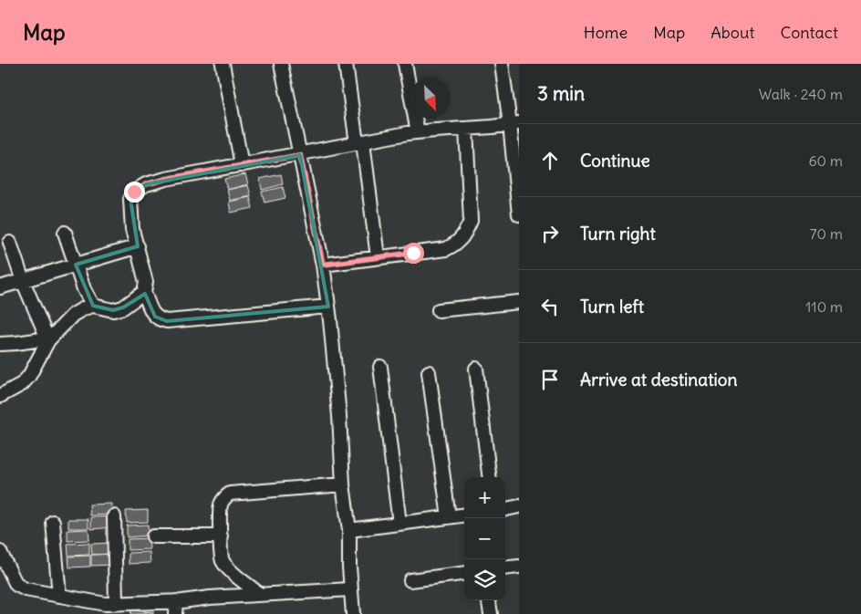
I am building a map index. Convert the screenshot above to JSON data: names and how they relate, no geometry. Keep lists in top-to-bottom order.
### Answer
{
  "north": "bottom right",
  "page": {
    "header": "Map",
    "nav": [
      "Home",
      "Map",
      "About",
      "Contact"
    ],
    "heading": ["3 min", "Walk · 240 m"],
    "list": [
      ["Continue", "60 m"],
      ["Turn right", "70 m"],
      ["Turn left", "110 m"],
      "Arrive at destination"
    ],
    "map_buttons": ["+", "−"]
  }
}
